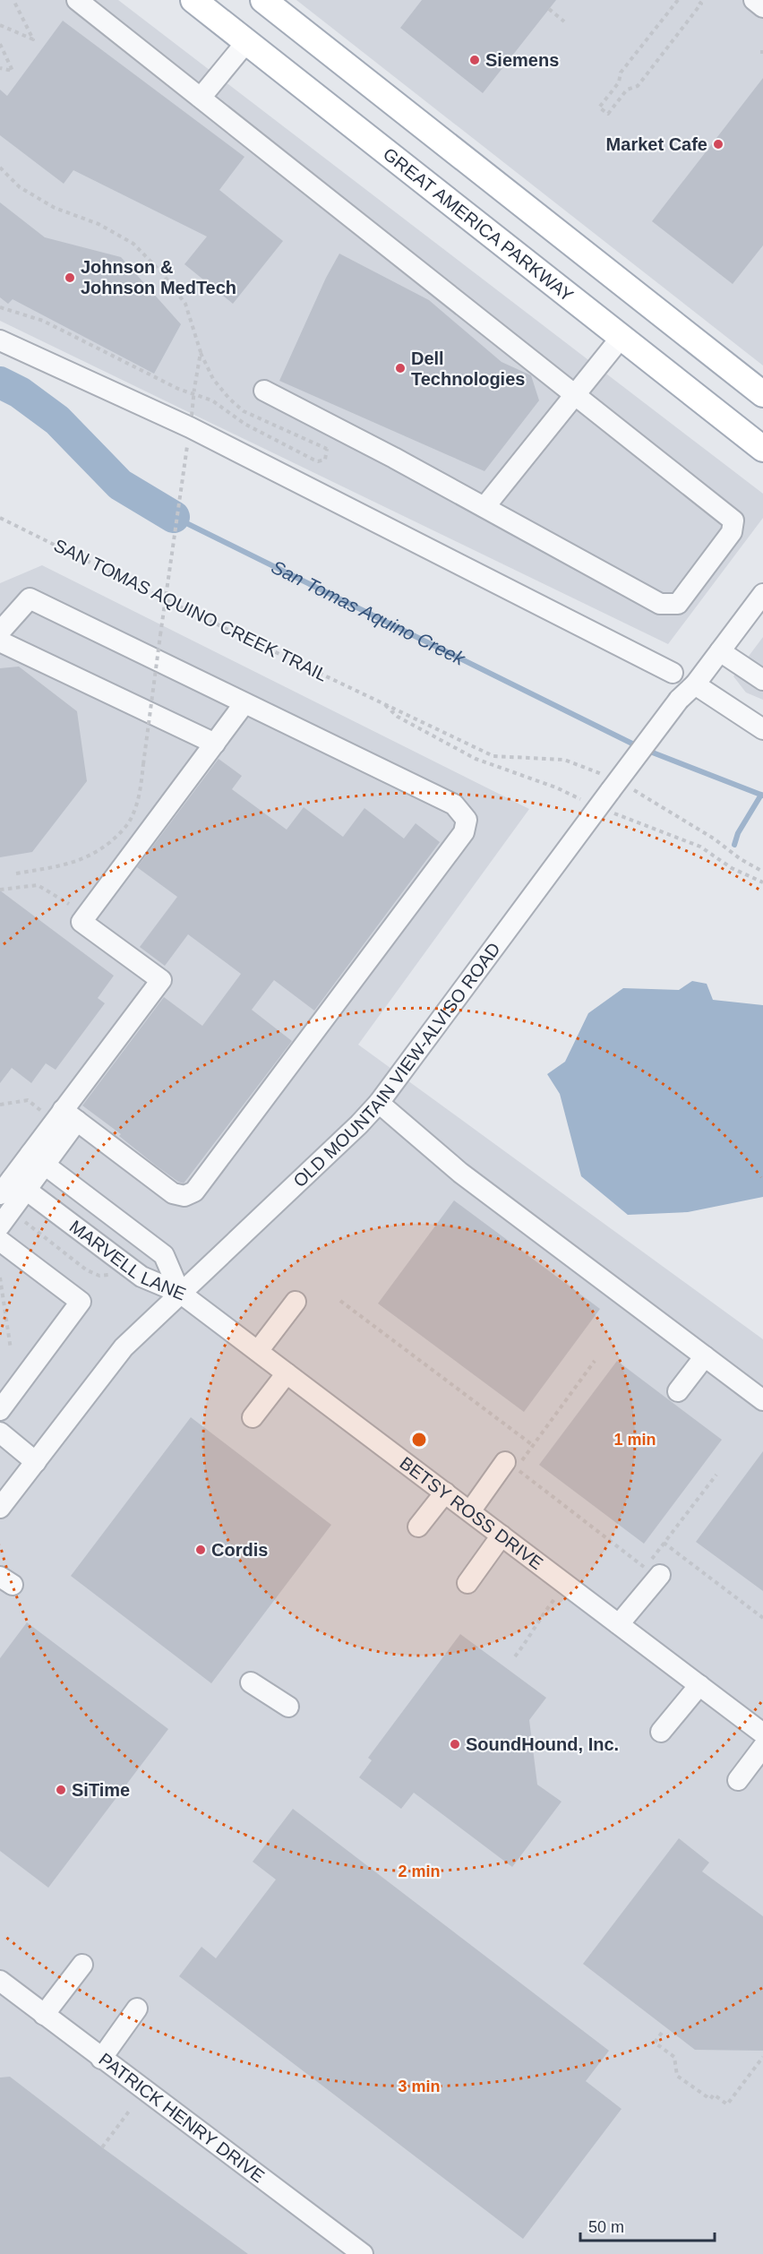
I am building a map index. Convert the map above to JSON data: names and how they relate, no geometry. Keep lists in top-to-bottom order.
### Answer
{
  "streets": {
    "main road": ["GREAT AMERICA PARKWAY"],
    "street": [
      "OLD MOUNTAIN VIEW-ALVISO ROAD",
      "MARVELL LANE",
      "BETSY ROSS DRIVE",
      "PATRICK HENRY DRIVE"
    ],
    "path": ["SAN TOMAS AQUINO CREEK TRAIL"]
  },
  "crossings": [
    ["SAN TOMAS AQUINO CREEK TRAIL", "OLD MOUNTAIN VIEW-ALVISO ROAD"],
    ["OLD MOUNTAIN VIEW-ALVISO ROAD", "MARVELL LANE"],
    ["OLD MOUNTAIN VIEW-ALVISO ROAD", "BETSY ROSS DRIVE"],
    ["MARVELL LANE", "BETSY ROSS DRIVE"]
  ],
  "water": ["San Tomas Aquino Creek"],
  "places": [
    "Siemens",
    "Market Cafe",
    "Johnson & Johnson MedTech",
    "Dell Technologies",
    "Cordis",
    "SoundHound, Inc.",
    "SiTime"
  ],
  "scale_bar": "50 m",
  "rings": ["1 min", "2 min", "3 min"]
}
